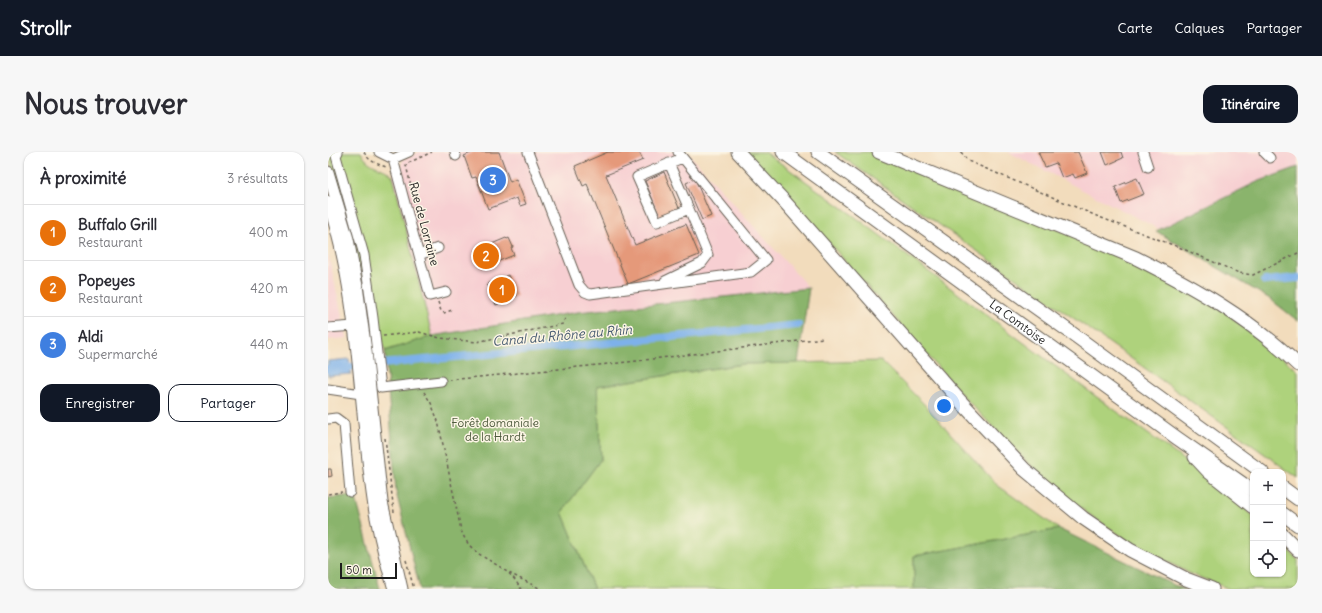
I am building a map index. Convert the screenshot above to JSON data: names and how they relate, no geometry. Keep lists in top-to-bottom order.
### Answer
{
  "streets": {
    "highway": ["La Comtoise"],
    "street": ["Rue de Lorraine"]
  },
  "water": ["Canal du Rhône au Rhin"],
  "parks": ["Forêt domaniale de la Hardt"],
  "scale_bar": "50 m",
  "page": {
    "header": "Strollr",
    "nav": ["Carte", "Calques", "Partager"],
    "buttons": [
      "Itinéraire",
      ["Enregistrer", "Partager"]
    ],
    "title": "Nous trouver",
    "heading": ["À proximité", "3 résultats"],
    "pins": ["3", "2", "1"],
    "list": [
      {
        "mark": "1",
        "name": "Buffalo Grill",
        "note": "Restaurant",
        "value": "400 m"
      },
      {
        "mark": "2",
        "name": "Popeyes",
        "note": "Restaurant",
        "value": "420 m"
      },
      {
        "mark": "3",
        "name": "Aldi",
        "note": "Supermarché",
        "value": "440 m"
      }
    ],
    "map_buttons": ["+", "−"],
    "scale": "50 m"
  }
}
